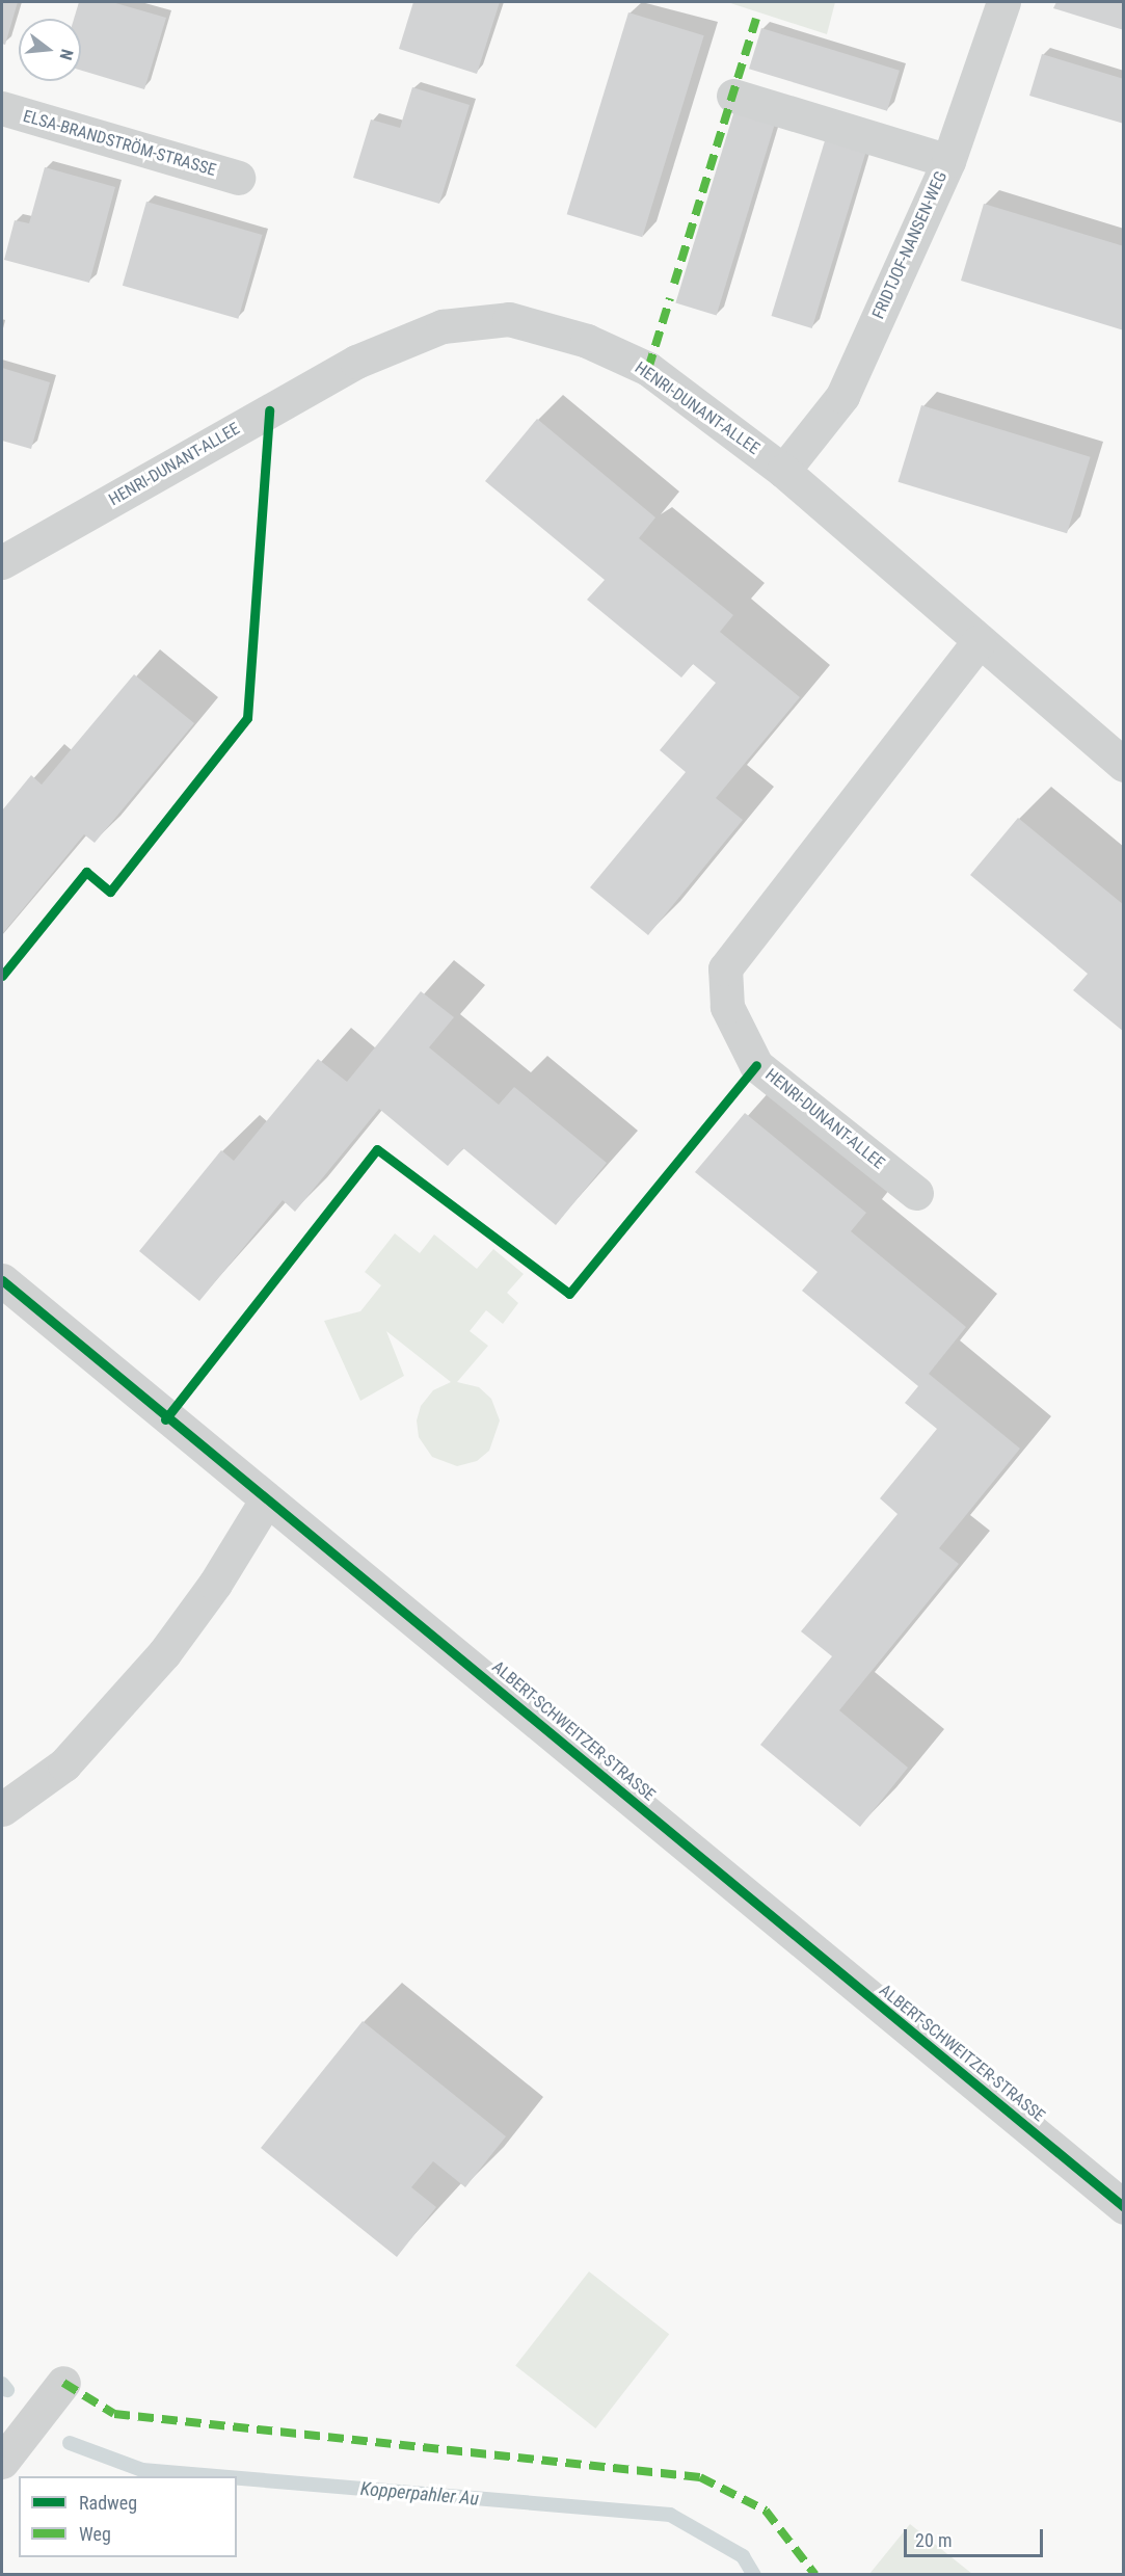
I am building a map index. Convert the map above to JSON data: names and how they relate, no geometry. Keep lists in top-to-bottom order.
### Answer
{
  "streets": {
    "street": [
      "ELSA-BRANDSTRÖM-STRASSE",
      "FRIDTJOF-NANSEN-WEG",
      "HENRI-DUNANT-ALLEE",
      "ALBERT-SCHWEITZER-STRASSE"
    ]
  },
  "crossings": [
    ["FRIDTJOF-NANSEN-WEG", "HENRI-DUNANT-ALLEE"]
  ],
  "water": ["Kopperpahler Au"],
  "legend": ["Radweg", "Weg"],
  "scale_bar": "20 m",
  "north": "right"
}
